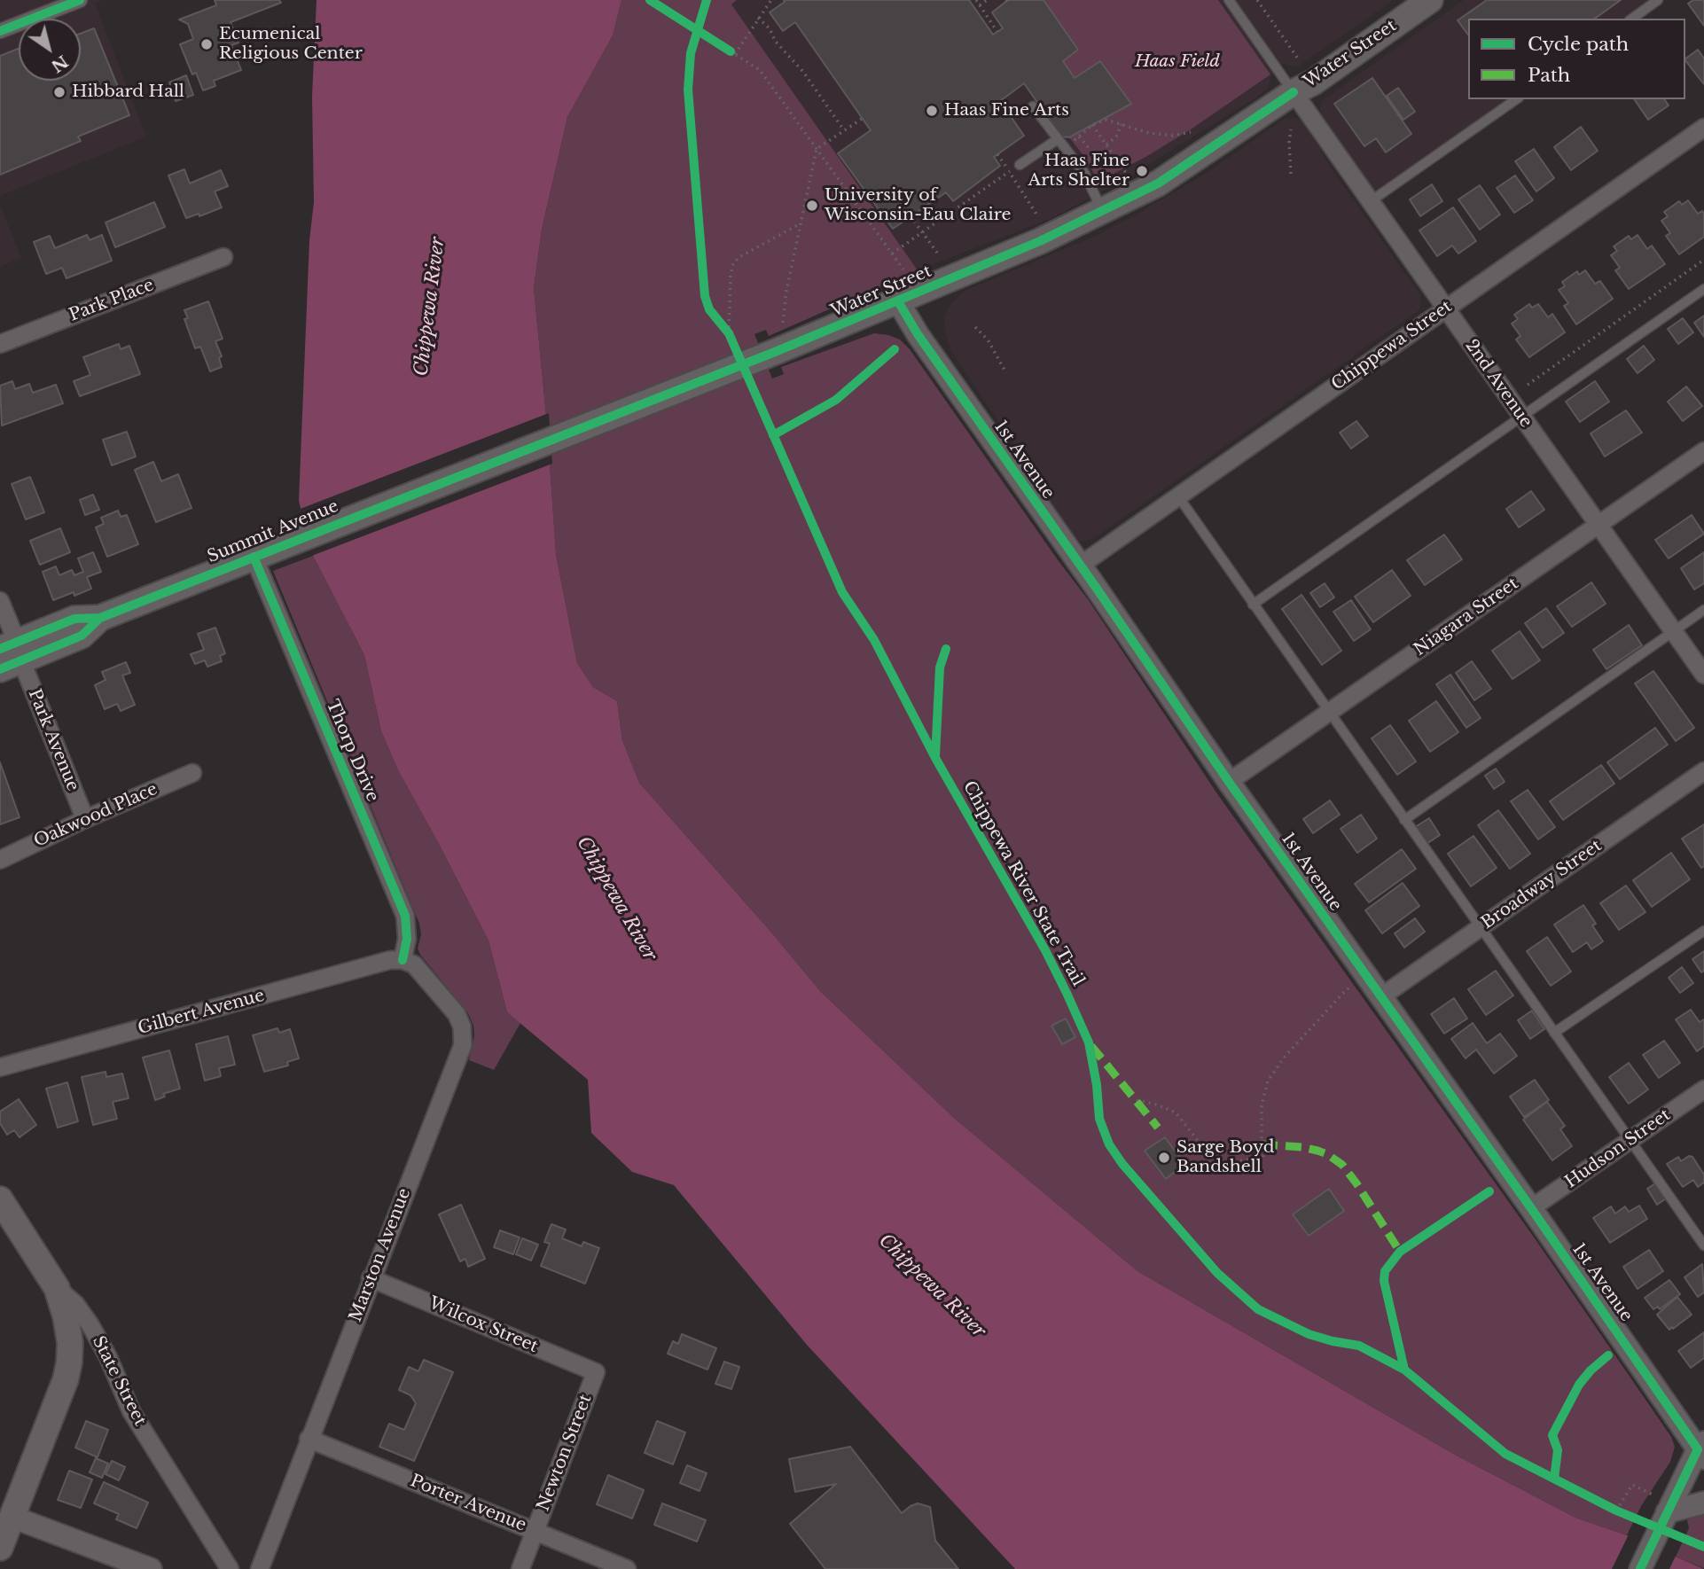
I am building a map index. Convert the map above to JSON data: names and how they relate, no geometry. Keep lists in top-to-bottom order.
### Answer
{
  "streets": {
    "main road": ["Water Street", "Summit Avenue", "State Street"],
    "street": [
      "Park Place",
      "Chippewa Street",
      "2nd Avenue",
      "1st Avenue",
      "Niagara Street",
      "Park Avenue",
      "Thorp Drive",
      "Oakwood Place",
      "Broadway Street",
      "Gilbert Avenue",
      "Hudson Street",
      "Marston Avenue",
      "Wilcox Street",
      "Newton Street",
      "Porter Avenue"
    ],
    "cycle path": ["Chippewa River State Trail"]
  },
  "crossings": [
    ["Water Street", "2nd Avenue"],
    ["Water Street", "1st Avenue"],
    ["Water Street", "Summit Avenue"],
    ["Chippewa Street", "2nd Avenue"],
    ["Chippewa Street", "1st Avenue"],
    ["2nd Avenue", "Niagara Street"],
    ["1st Avenue", "Niagara Street"],
    ["1st Avenue", "Broadway Street"],
    ["1st Avenue", "Hudson Street"],
    ["Summit Avenue", "Park Avenue"],
    ["Summit Avenue", "Thorp Drive"],
    ["Park Avenue", "Oakwood Place"],
    ["Thorp Drive", "Gilbert Avenue"],
    ["Thorp Drive", "Marston Avenue"],
    ["Gilbert Avenue", "Marston Avenue"],
    ["Marston Avenue", "Wilcox Street"],
    ["Marston Avenue", "Porter Avenue"],
    ["Wilcox Street", "Newton Street"],
    ["Newton Street", "Porter Avenue"]
  ],
  "water": ["Chippewa River"],
  "parks": ["Haas Field"],
  "places": [
    "Ecumenical Religious Center",
    "Hibbard Hall",
    "Haas Fine Arts",
    "Haas Fine Arts Shelter",
    "University of Wisconsin-Eau Claire",
    "Sarge Boyd Bandshell"
  ],
  "legend": ["Cycle path", "Path"],
  "north": "bottom right"
}
